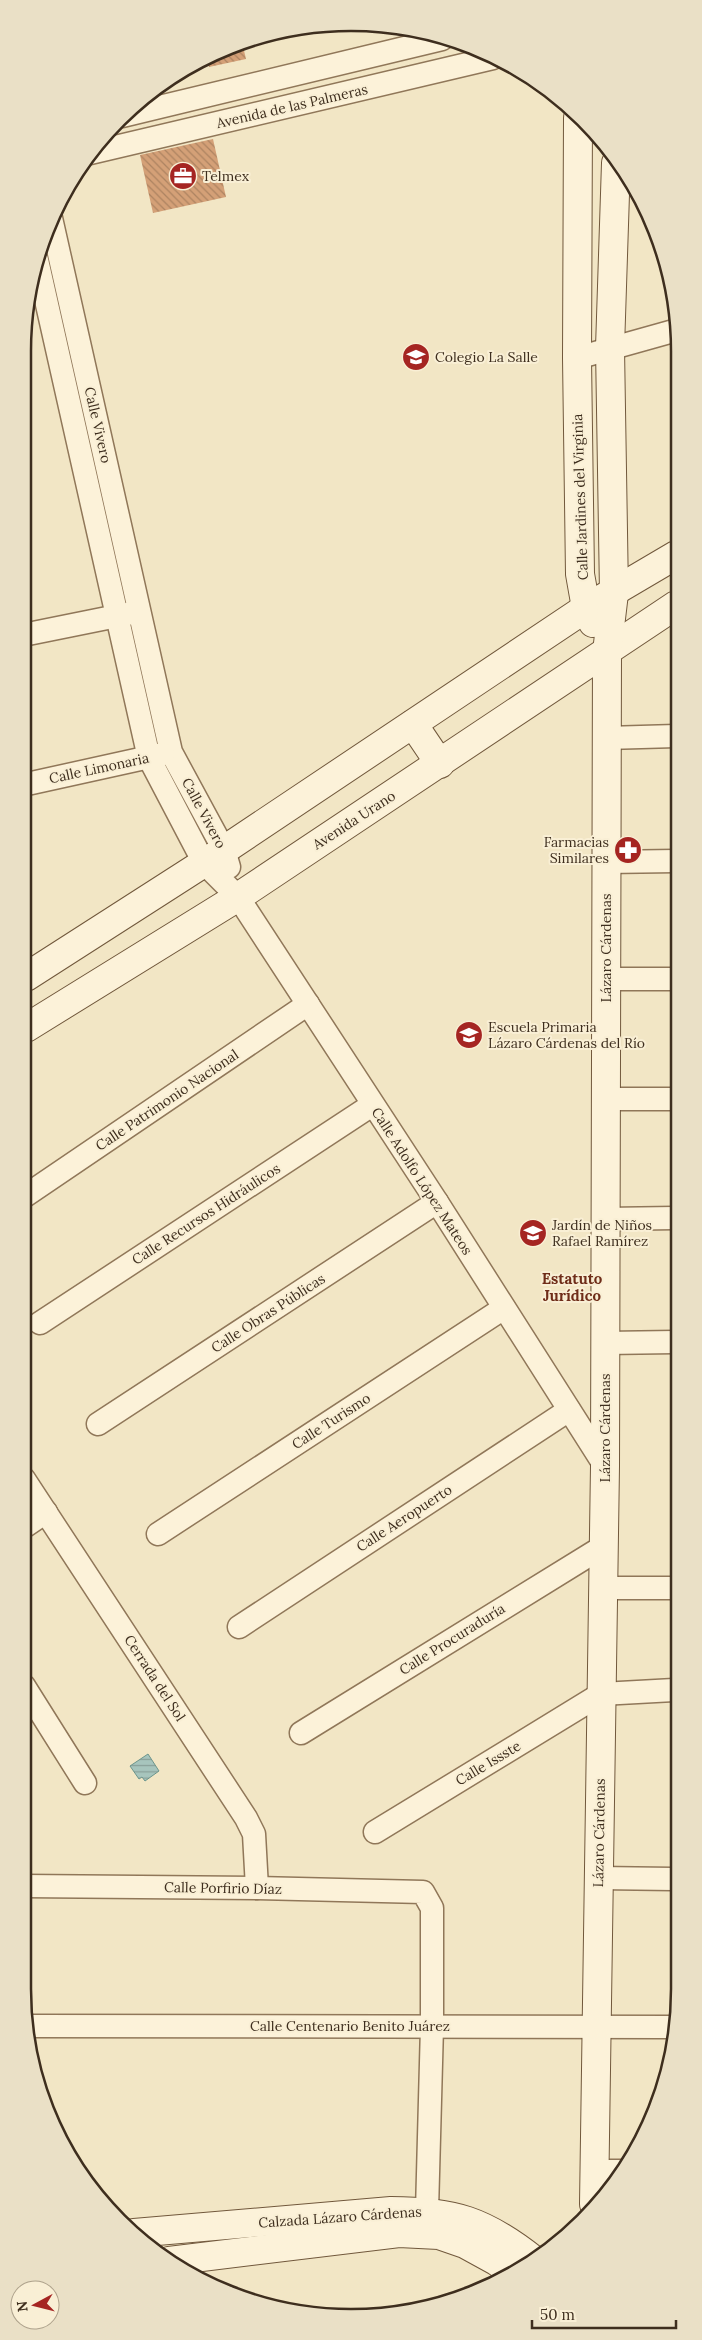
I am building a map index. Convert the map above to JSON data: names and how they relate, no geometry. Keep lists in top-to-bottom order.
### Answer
{
  "streets": {
    "street": [
      "Avenida de las Palmeras",
      "Calle Vivero",
      "Calle Jardines del Virginia",
      "Calle Limonaria",
      "Avenida Urano",
      "Lázaro Cárdenas",
      "Calle Patrimonio Nacional",
      "Calle Adolfo López Mateos",
      "Calle Recursos Hidráulicos",
      "Calle Obras Públicas",
      "Calle Turismo",
      "Calle Aeropuerto",
      "Calle Procuraduría",
      "Cerrada del Sol",
      "Calle Issste",
      "Calle Porfirio Díaz",
      "Calle Centenario Benito Juárez",
      "Calzada Lázaro Cárdenas"
    ]
  },
  "crossings": [
    ["Calle Vivero", "Calle Limonaria"],
    ["Calle Vivero", "Avenida Urano"],
    ["Calle Vivero", "Calle Adolfo López Mateos"],
    ["Calle Jardines del Virginia", "Avenida Urano"],
    ["Calle Jardines del Virginia", "Lázaro Cárdenas"],
    ["Avenida Urano", "Lázaro Cárdenas"],
    ["Avenida Urano", "Calle Adolfo López Mateos"],
    ["Lázaro Cárdenas", "Calle Adolfo López Mateos"],
    ["Lázaro Cárdenas", "Calle Procuraduría"],
    ["Lázaro Cárdenas", "Calle Issste"],
    ["Lázaro Cárdenas", "Calle Centenario Benito Juárez"],
    ["Calle Patrimonio Nacional", "Calle Adolfo López Mateos"],
    ["Calle Adolfo López Mateos", "Calle Recursos Hidráulicos"],
    ["Calle Adolfo López Mateos", "Calle Obras Públicas"],
    ["Calle Adolfo López Mateos", "Calle Turismo"],
    ["Calle Adolfo López Mateos", "Calle Aeropuerto"],
    ["Cerrada del Sol", "Calle Porfirio Díaz"],
    ["Calle Porfirio Díaz", "Calle Centenario Benito Juárez"]
  ],
  "districts": ["Estatuto Jurídico"],
  "places": {
    "office": ["Telmex"],
    "school or university": ["Colegio La Salle", "Escuela Primaria Lázaro Cárdenas del Río", "Jardín de Niños Rafael Ramírez"],
    "pharmacy": ["Farmacias Similares"]
  },
  "scale_bar": "50 m",
  "north": "left"
}
